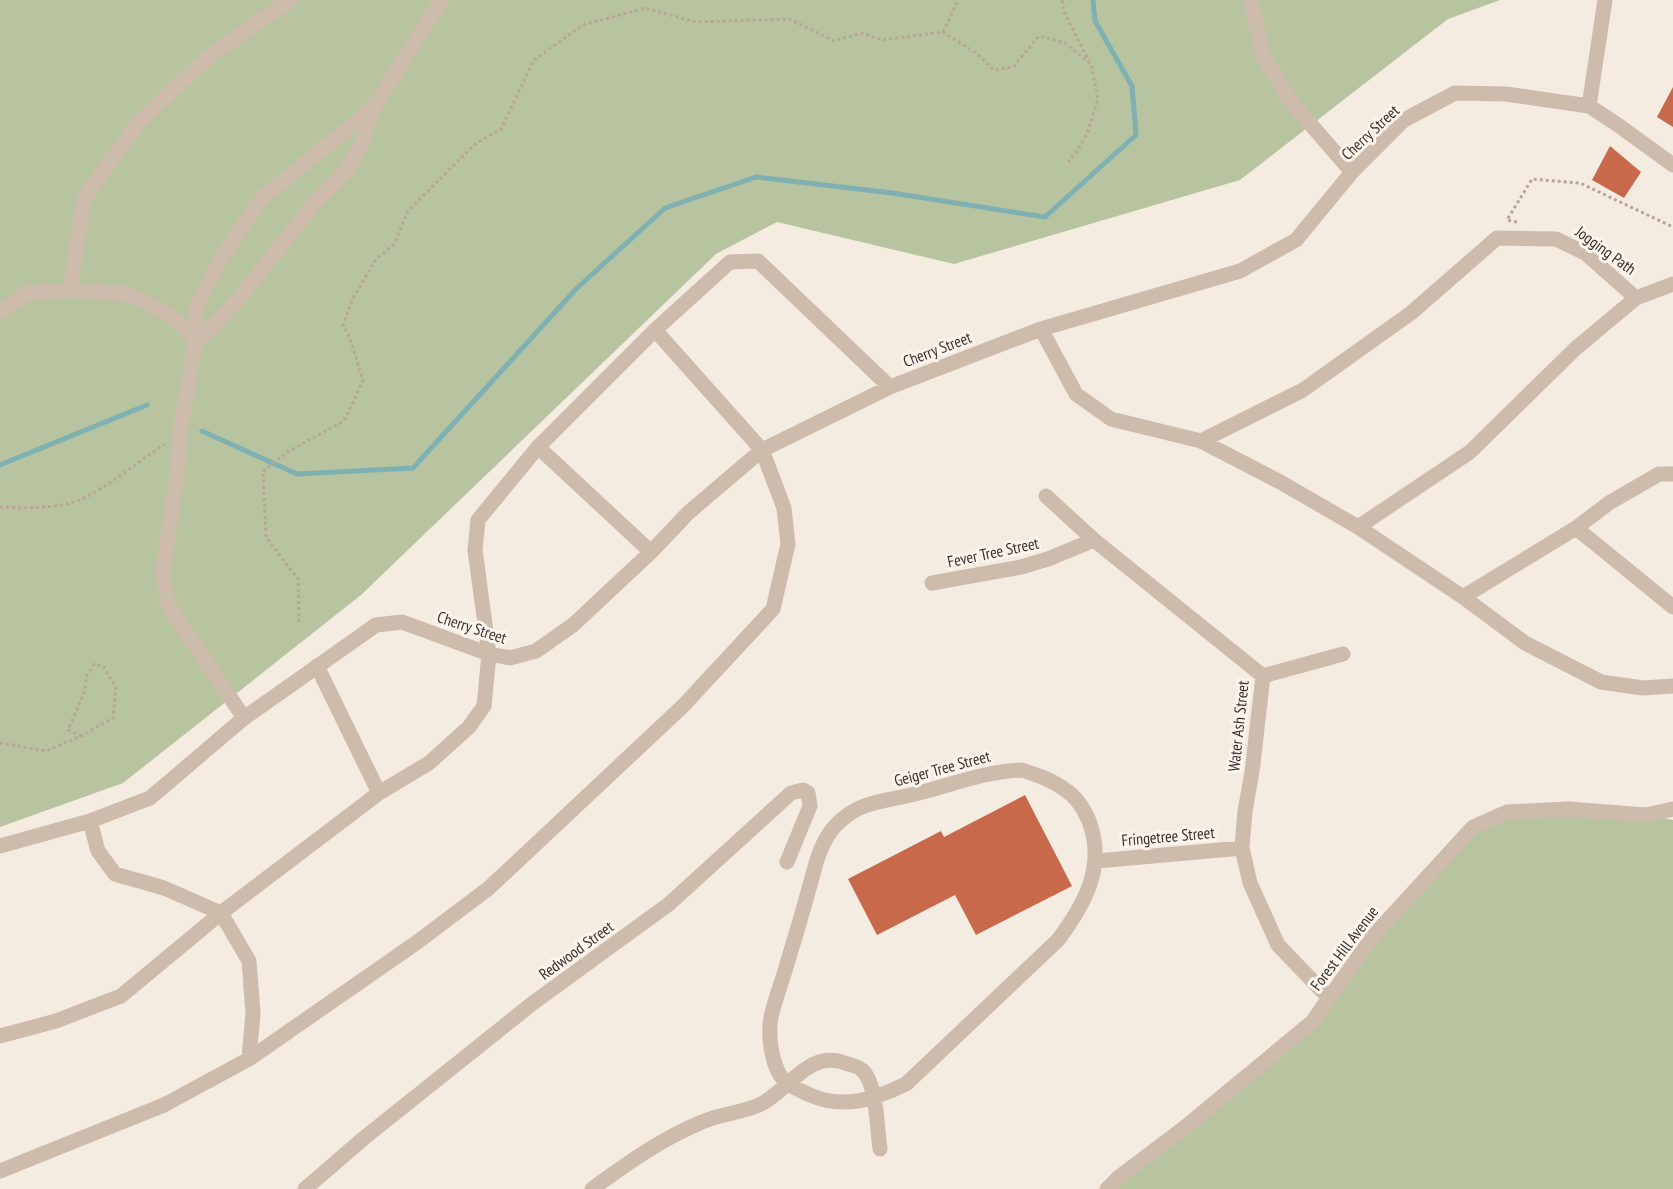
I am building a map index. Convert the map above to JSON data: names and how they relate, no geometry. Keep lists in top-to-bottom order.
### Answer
{
  "streets": {
    "street": [
      "Cherry Street",
      "Fever Tree Street",
      "Water Ash Street",
      "Geiger Tree Street",
      "Fringetree Street",
      "Forest Hill Avenue",
      "Redwood Street"
    ]
  },
  "crossings": [
    ["Fever Tree Street", "Water Ash Street"],
    ["Water Ash Street", "Fringetree Street"],
    ["Water Ash Street", "Forest Hill Avenue"],
    ["Geiger Tree Street", "Fringetree Street"]
  ]
}
